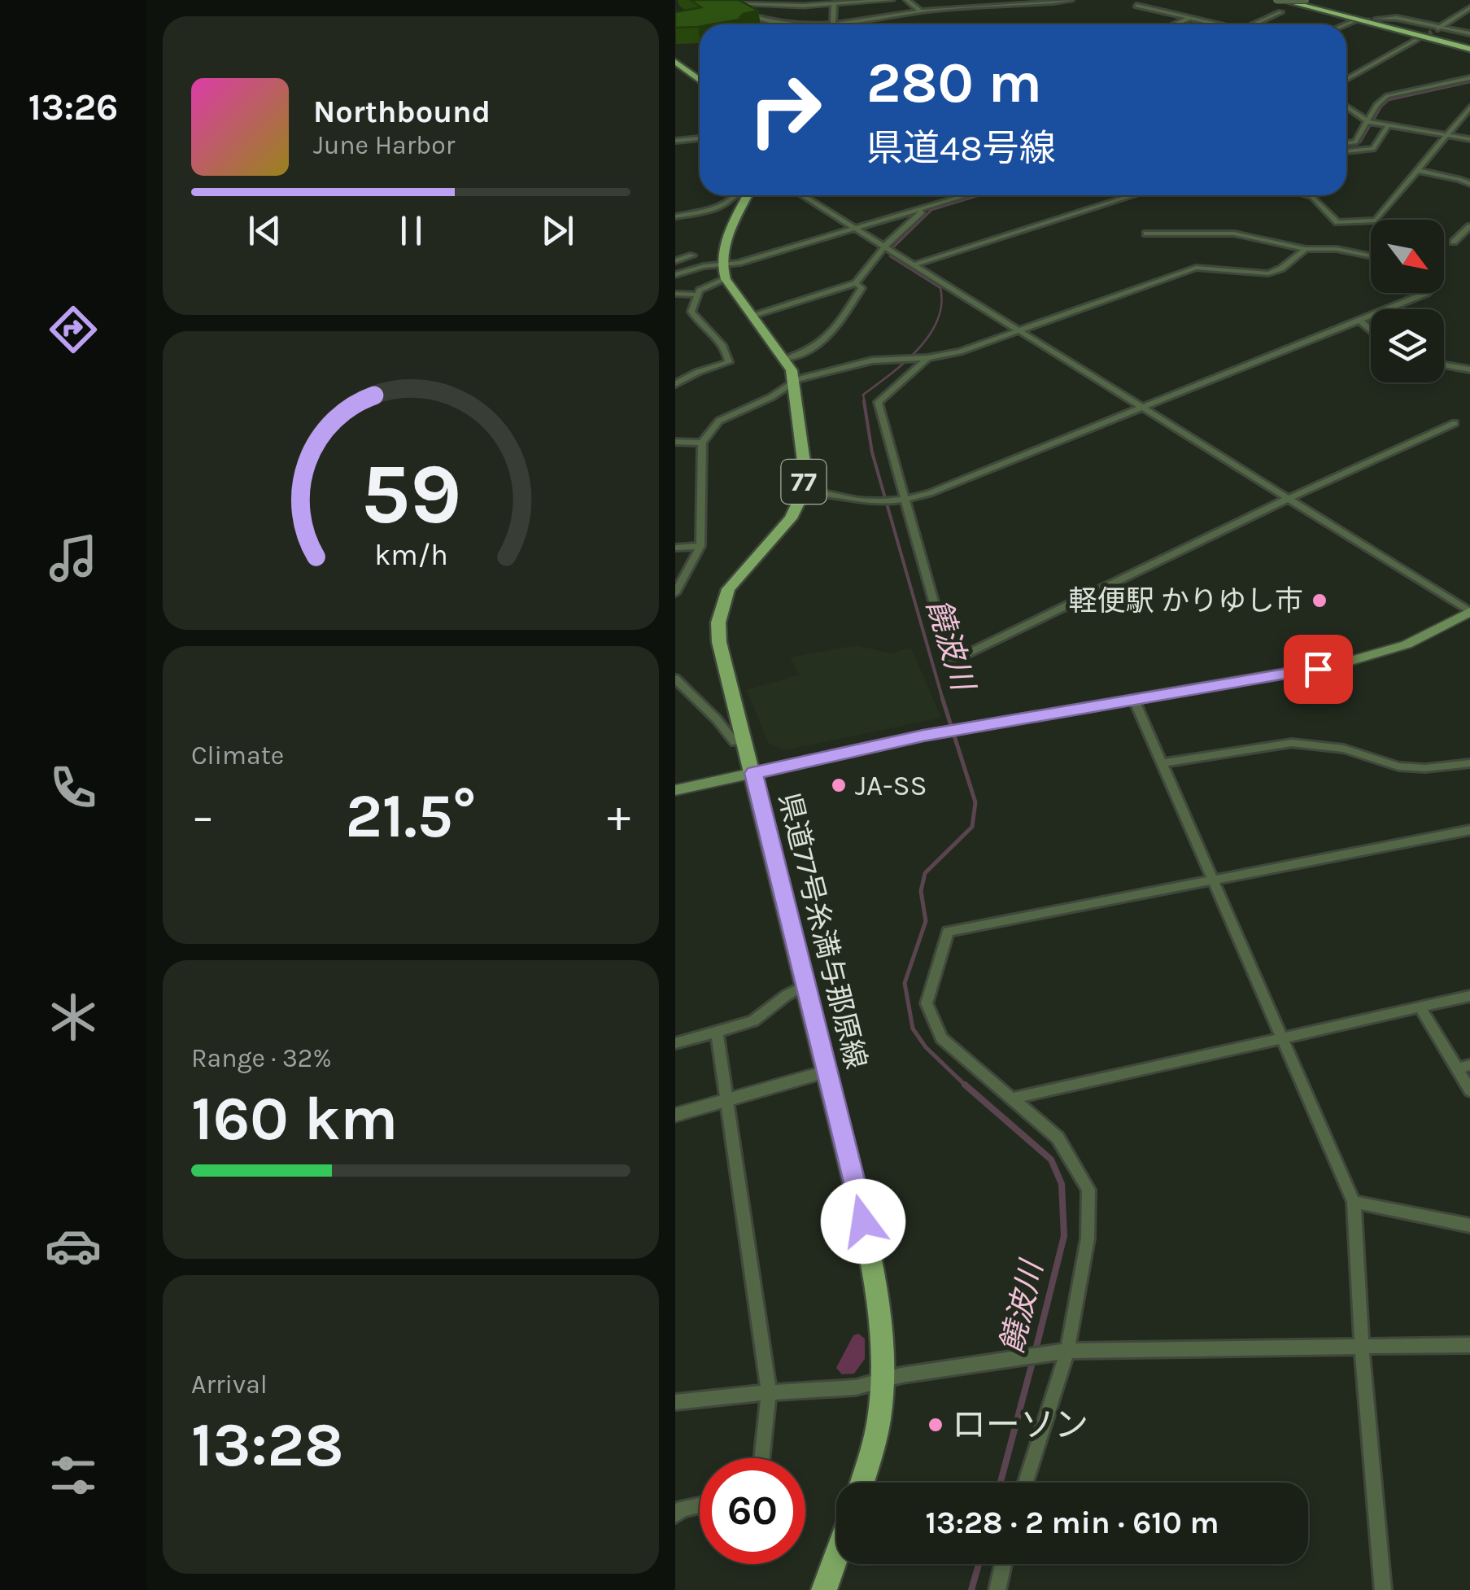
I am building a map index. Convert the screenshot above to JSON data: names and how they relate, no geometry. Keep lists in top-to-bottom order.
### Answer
{
  "streets": {
    "main road": ["77", "県道77号糸満与那原線"]
  },
  "crossings": [
    ["77", "県道77号糸満与那原線"]
  ],
  "water": ["饒波川"],
  "places": ["軽便駅 かりゆし市", "JA-SS", "ローソン"],
  "north": "bottom right",
  "page": {
    "tabs": "13:26",
    "turn": ["280 m", "県道48号線"],
    "song": ["Northbound", "June Harbor"],
    "tile": [
      "Climate",
      ["Range · 32%", "160 km"],
      ["Arrival", "13:28"]
    ],
    "heat": ["−", "21.5°", "+"],
    "limit": "60",
    "trip": "13:28 · 2 min · 610 m",
    "gauge": ["59", "km/h"]
  }
}
